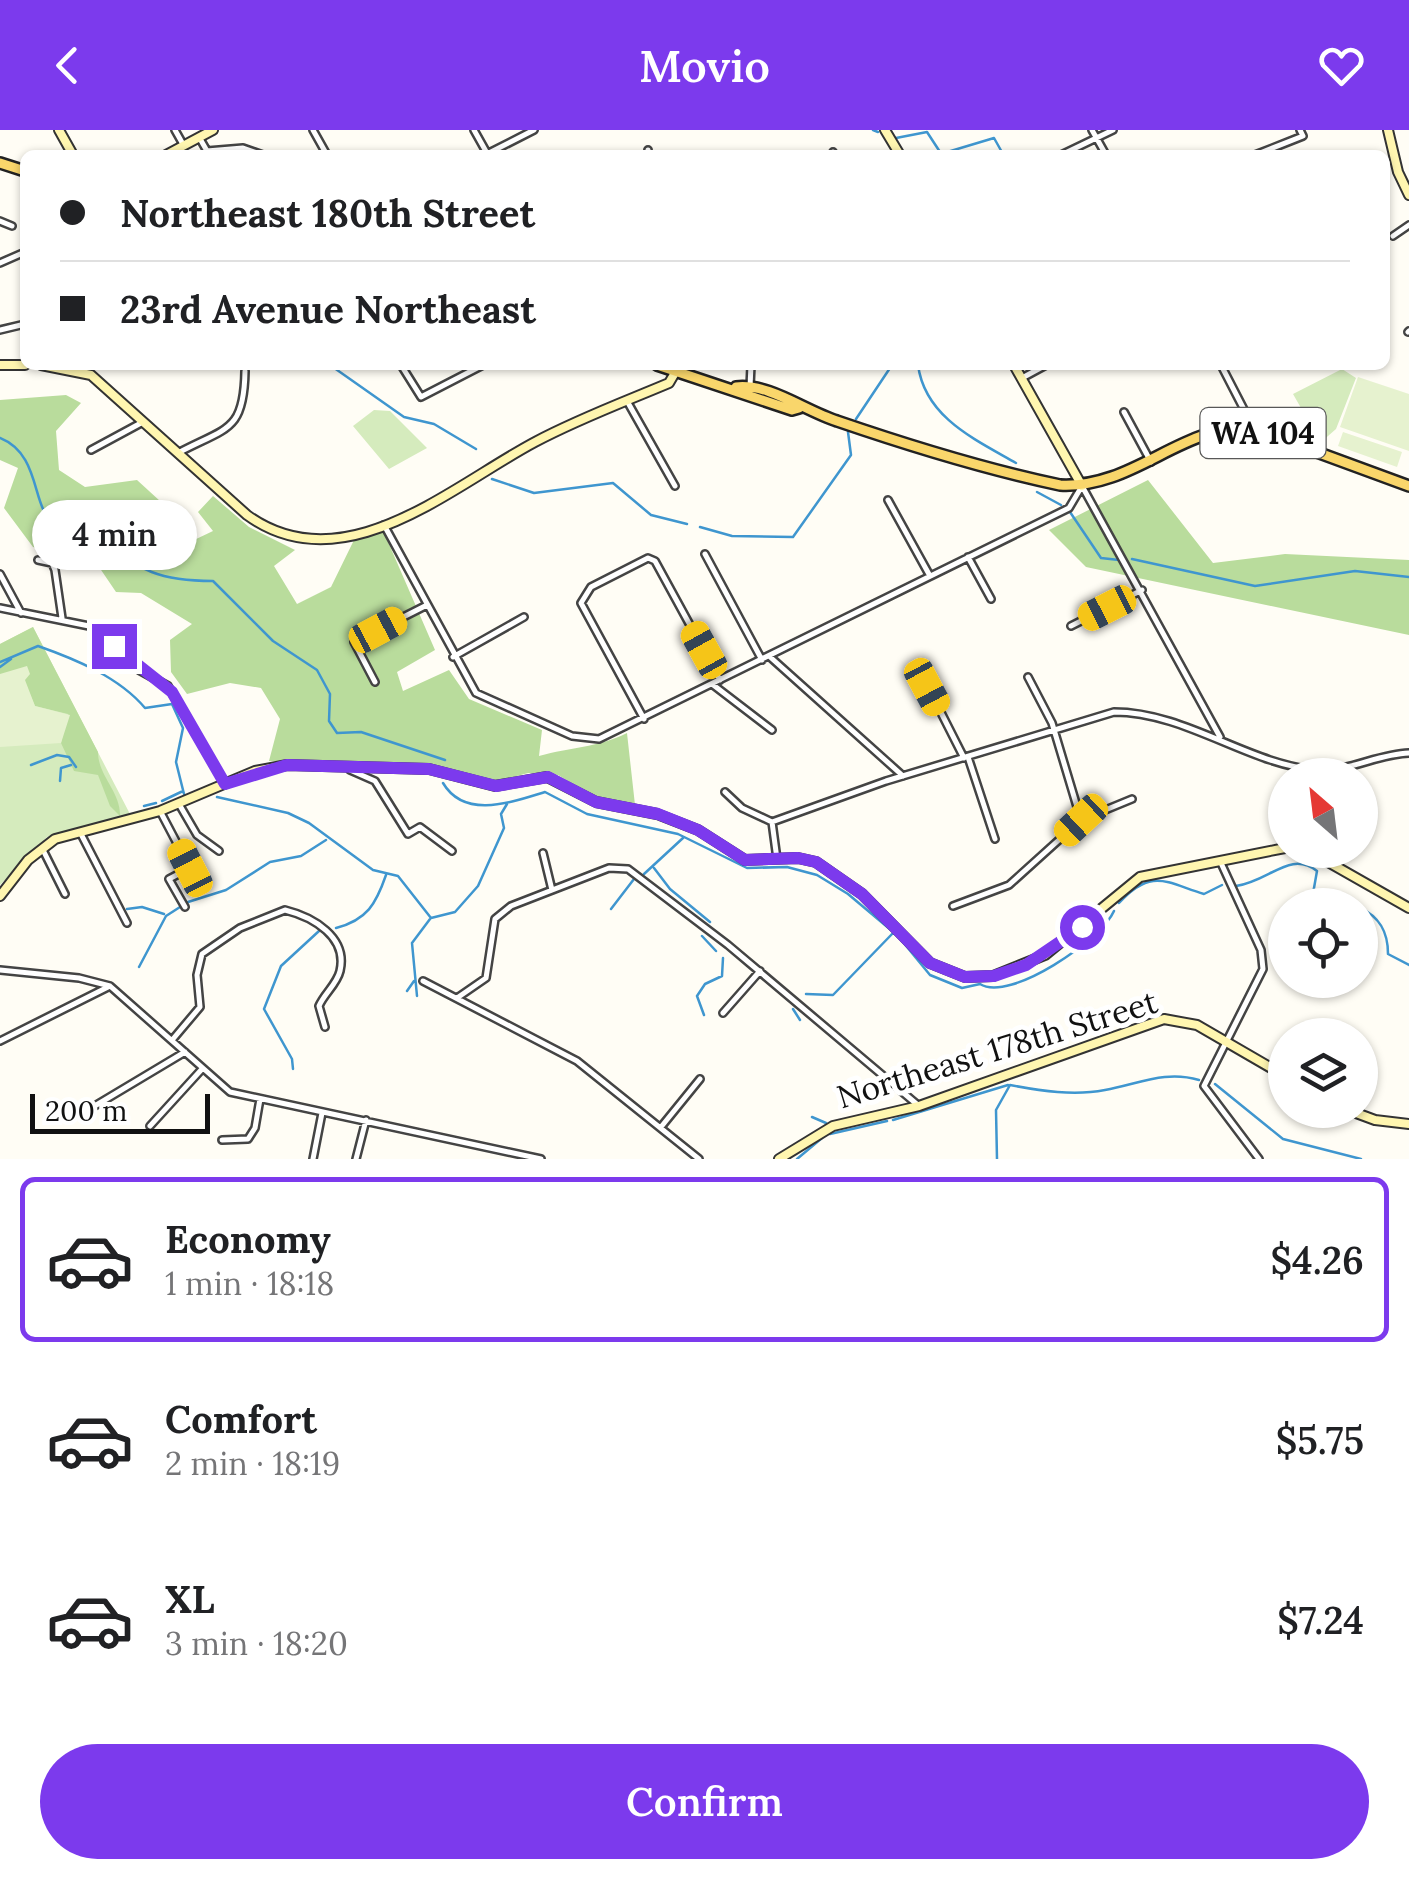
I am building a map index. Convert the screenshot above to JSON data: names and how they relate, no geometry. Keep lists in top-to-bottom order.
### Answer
{
  "streets": {
    "main road": ["WA 104"],
    "street": ["Northeast 178th Street"]
  },
  "scale_bar": "200 m",
  "north": "top left",
  "page": {
    "header": "Movio",
    "banner": ["Northeast 180th Street", "23rd Avenue Northeast"],
    "bubble": "4 min",
    "scale": "200 m",
    "list": [
      {
        "name": "Economy",
        "note": "1 min · 18:18",
        "value": "$4.26"
      },
      {
        "name": "Comfort",
        "note": "2 min · 18:19",
        "value": "$5.75"
      },
      {
        "name": "XL",
        "note": "3 min · 18:20",
        "value": "$7.24"
      }
    ],
    "buttons": "Confirm"
  }
}
